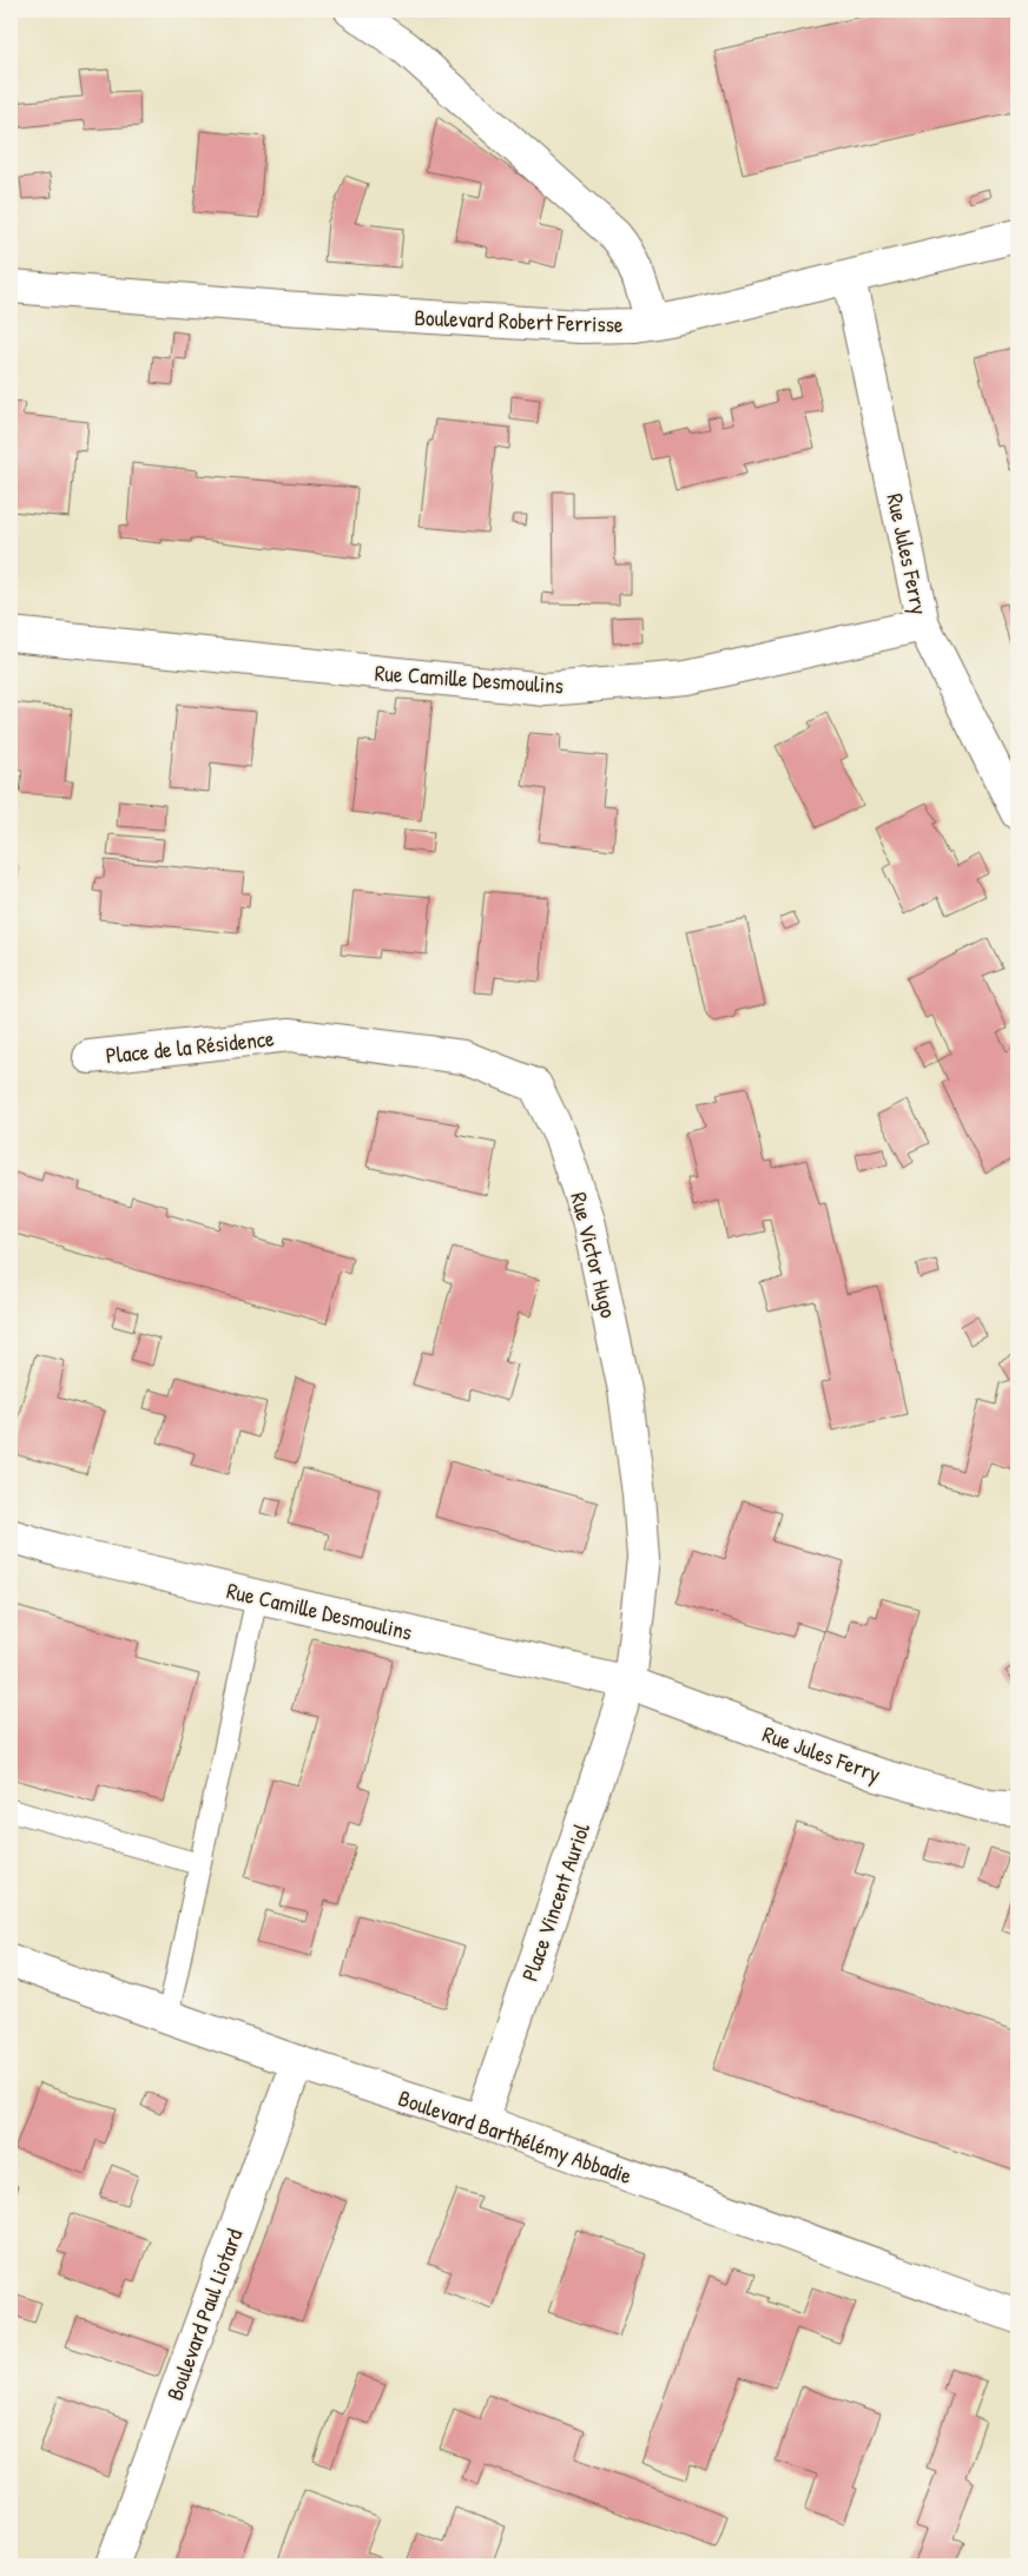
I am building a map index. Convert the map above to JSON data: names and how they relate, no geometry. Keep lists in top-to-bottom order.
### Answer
{
  "streets": {
    "street": [
      "Boulevard Robert Ferrisse",
      "Rue Jules Ferry",
      "Rue Camille Desmoulins",
      "Place de la Résidence",
      "Rue Victor Hugo",
      "Place Vincent Auriol",
      "Boulevard Barthélémy Abbadie",
      "Boulevard Paul Liotard"
    ]
  },
  "crossings": [
    ["Boulevard Robert Ferrisse", "Rue Jules Ferry"],
    ["Rue Jules Ferry", "Rue Camille Desmoulins"],
    ["Rue Jules Ferry", "Rue Victor Hugo"],
    ["Rue Jules Ferry", "Place Vincent Auriol"],
    ["Rue Camille Desmoulins", "Rue Victor Hugo"],
    ["Rue Camille Desmoulins", "Place Vincent Auriol"],
    ["Place de la Résidence", "Rue Victor Hugo"],
    ["Rue Victor Hugo", "Place Vincent Auriol"],
    ["Place Vincent Auriol", "Boulevard Barthélémy Abbadie"],
    ["Boulevard Barthélémy Abbadie", "Boulevard Paul Liotard"]
  ]
}
